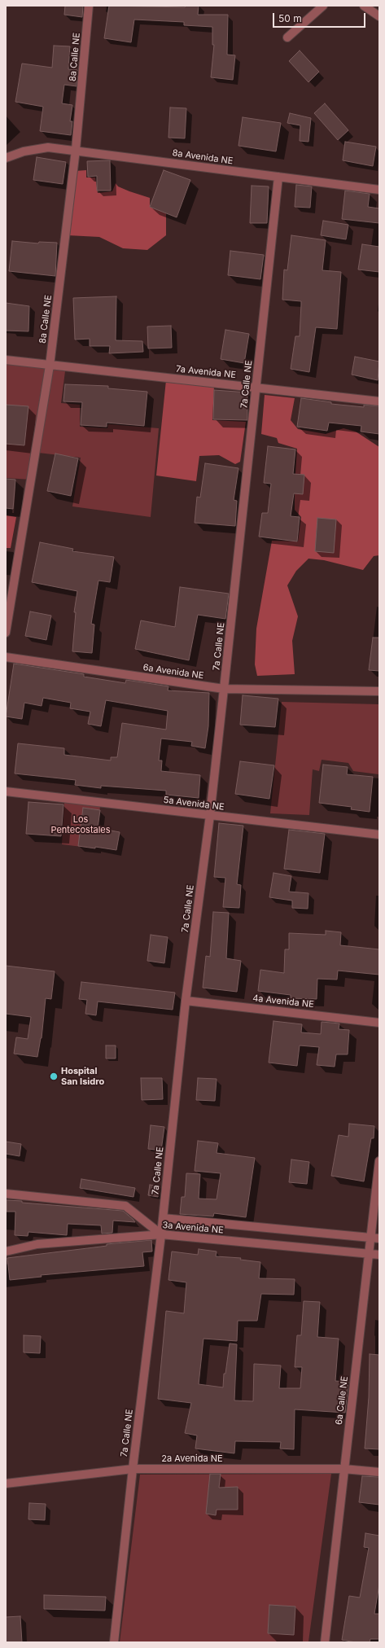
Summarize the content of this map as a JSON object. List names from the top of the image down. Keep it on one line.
{"streets":{"street":["8a Calle NE","8a Avenida NE","7a Avenida NE","7a Calle NE","6a Avenida NE","5a Avenida NE","4a Avenida NE","3a Avenida NE","6a Calle NE","2a Avenida NE"]},"crossings":[["8a Calle NE","8a Avenida NE"],["8a Calle NE","7a Avenida NE"],["8a Avenida NE","7a Calle NE"],["7a Avenida NE","7a Calle NE"],["7a Calle NE","6a Avenida NE"],["7a Calle NE","5a Avenida NE"],["7a Calle NE","4a Avenida NE"],["7a Calle NE","3a Avenida NE"],["7a Calle NE","2a Avenida NE"],["3a Avenida NE","6a Calle NE"],["6a Calle NE","2a Avenida NE"]],"parks":["Los Pentecostales"],"places":["Hospital San Isidro"],"scale_bar":"50 m"}
